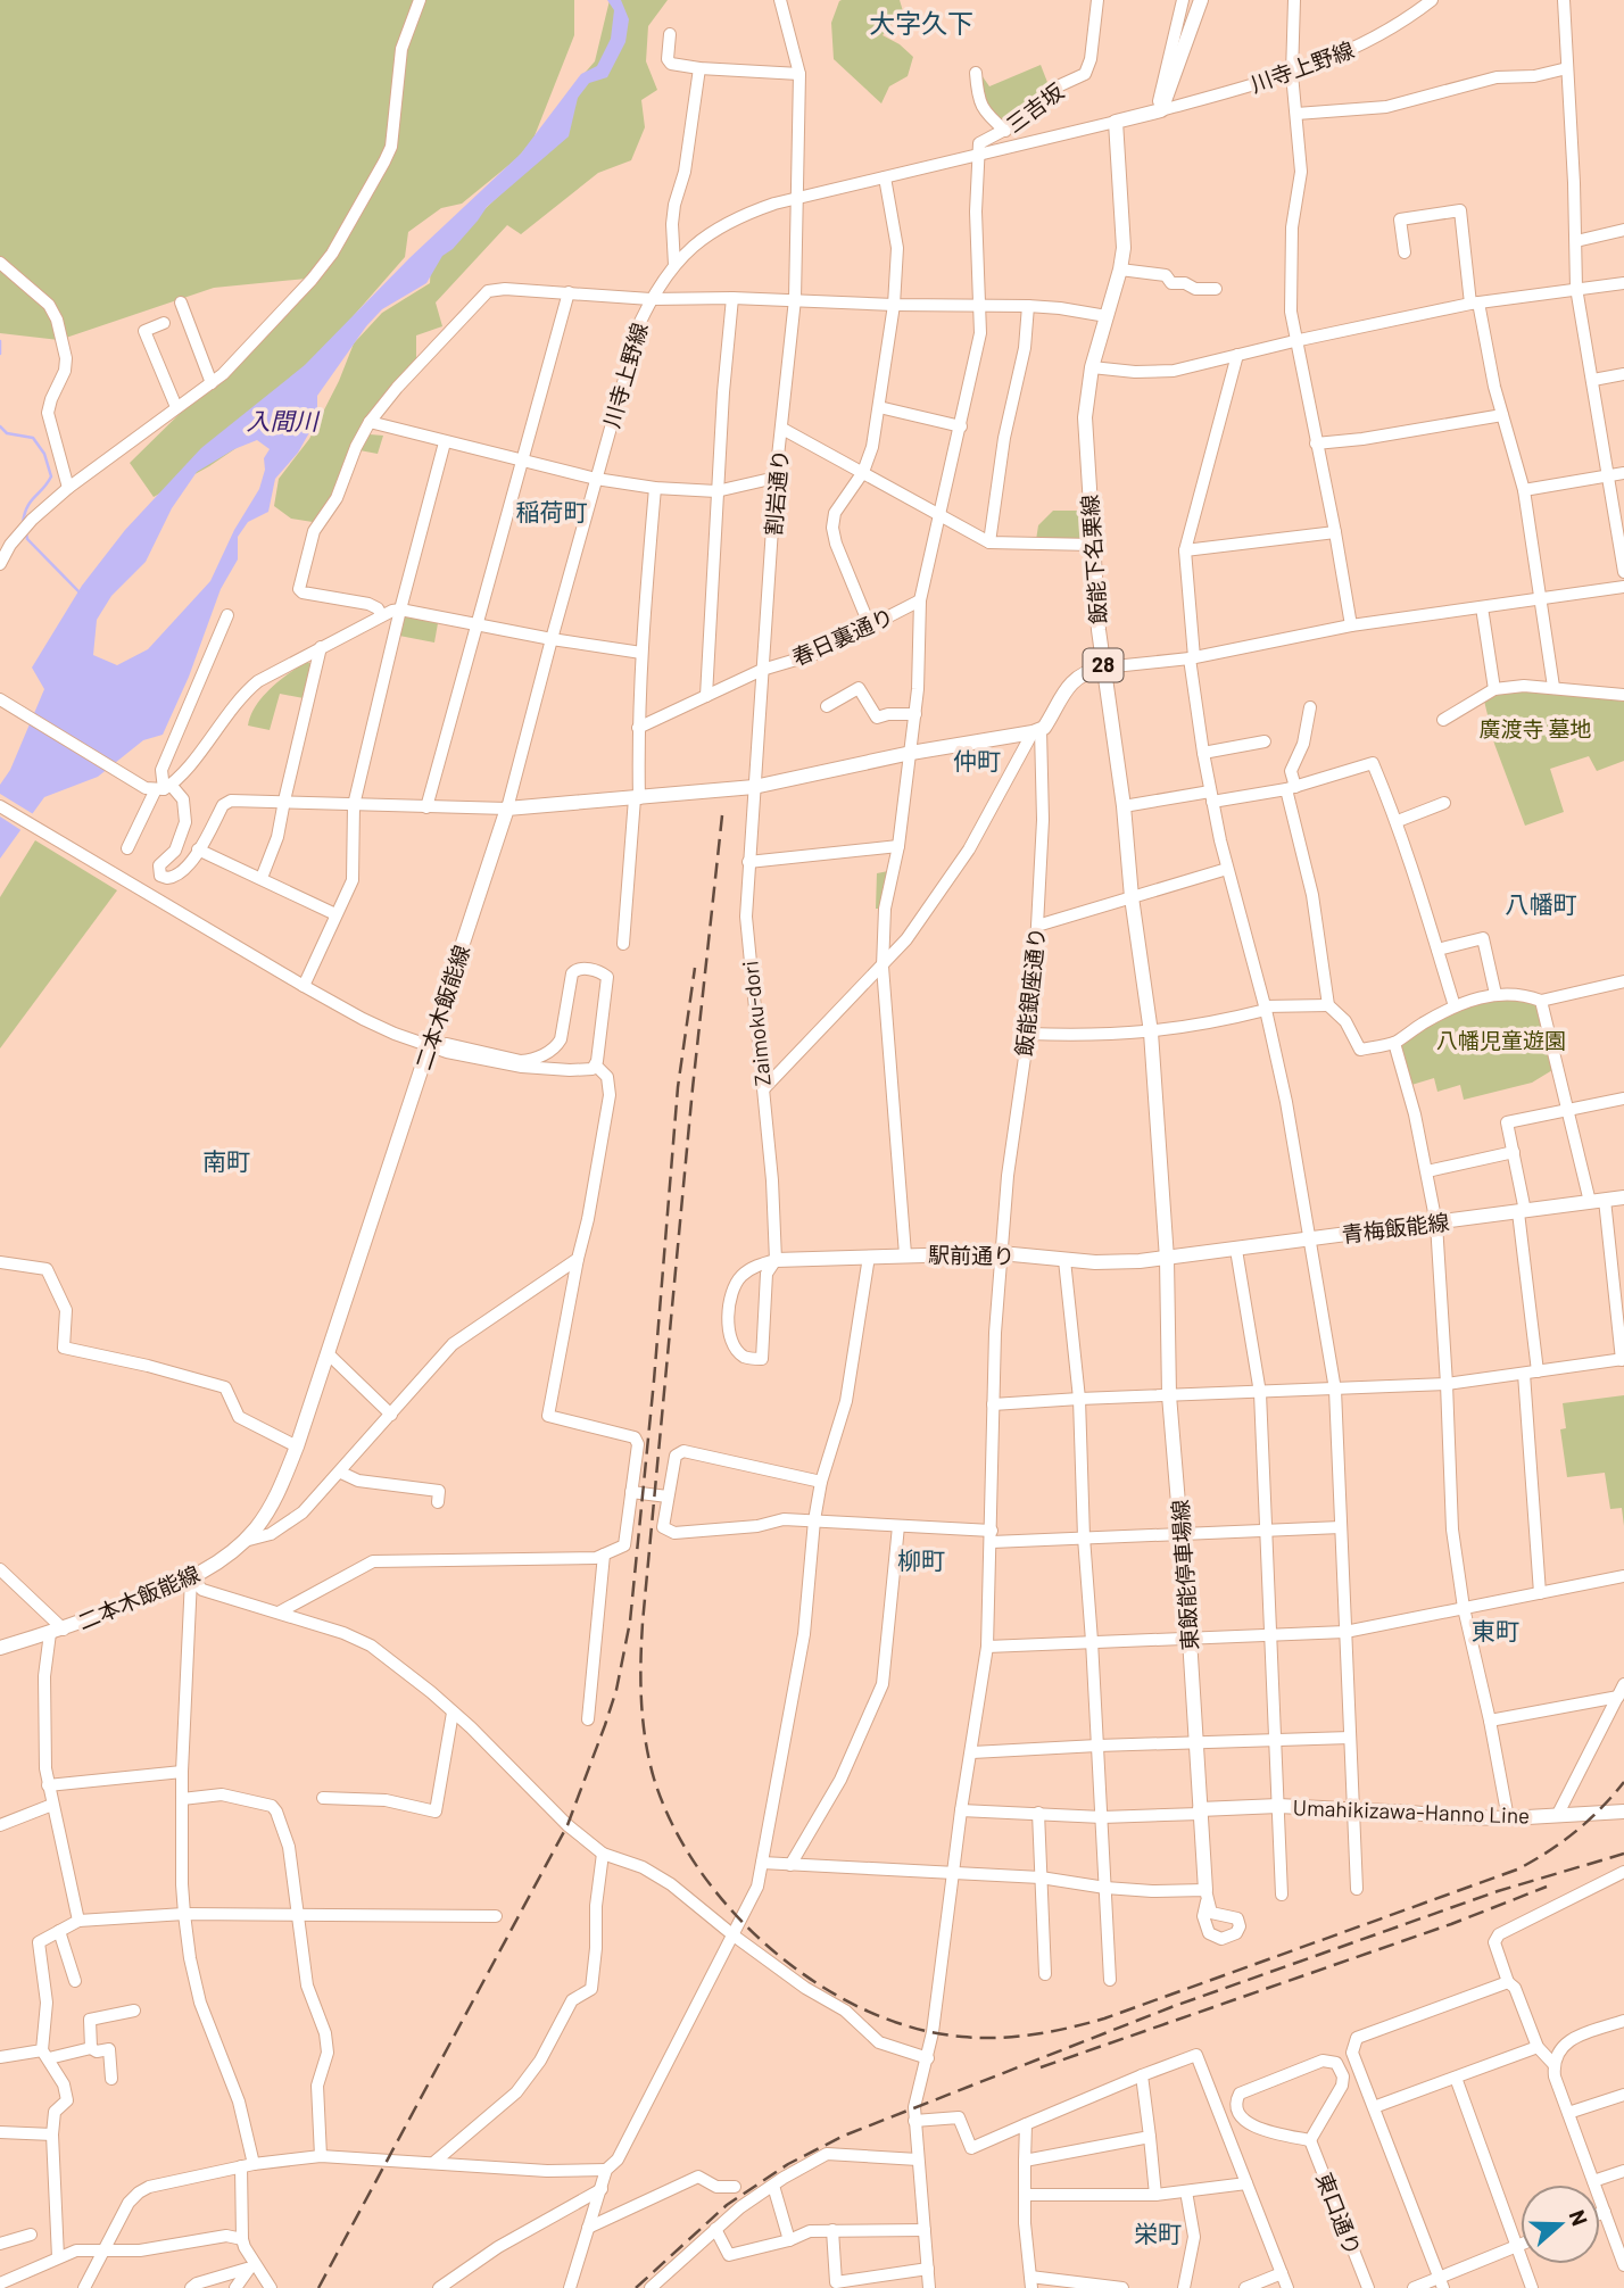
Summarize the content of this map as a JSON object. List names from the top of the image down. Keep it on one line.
{"streets":{"main road":["飯能下名栗線","28","二本木飯能線","青梅飯能線","駅前通り","東飯能停車場線","Umahikizawa-Hanno Line"],"street":["川寺上野線","三吉坂","割岩通り","春日裏通り","飯能銀座通り","Zaimoku-dori","東口通り"]},"crossings":[["川寺上野線","三吉坂"],["川寺上野線","割岩通り"],["川寺上野線","飯能下名栗線"],["川寺上野線","二本木飯能線"],["割岩通り","春日裏通り"],["割岩通り","Zaimoku-dori"],["飯能下名栗線","青梅飯能線"],["飯能下名栗線","駅前通り"],["飯能下名栗線","東飯能停車場線"],["飯能銀座通り","駅前通り"],["Zaimoku-dori","駅前通り"],["青梅飯能線","駅前通り"],["青梅飯能線","東飯能停車場線"],["駅前通り","東飯能停車場線"],["東飯能停車場線","Umahikizawa-Hanno Line"]],"districts":["大字久下","稲荷町","仲町","八幡町","南町","柳町","東町","栄町"],"water":["入間川"],"parks":["廣渡寺 墓地","八幡児童遊園"],"north":"right"}
